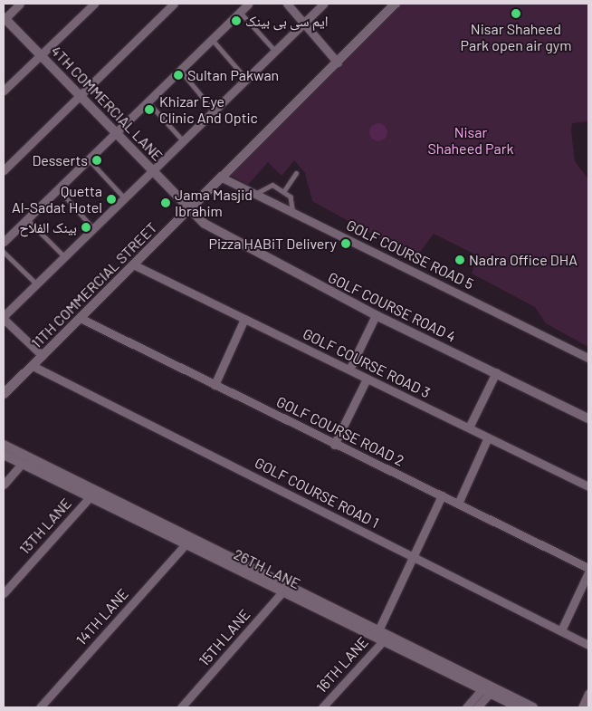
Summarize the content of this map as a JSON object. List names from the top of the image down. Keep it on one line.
{"streets":{"street":["4TH COMMERCIAL LANE","GOLF COURSE ROAD 5","11TH COMMERCIAL STREET","GOLF COURSE ROAD 4","GOLF COURSE ROAD 3","GOLF COURSE ROAD 2","GOLF COURSE ROAD 1","13TH LANE","26TH LANE","14TH LANE","15TH LANE","16TH LANE"]},"crossings":[["4TH COMMERCIAL LANE","11TH COMMERCIAL STREET"],["4TH COMMERCIAL LANE","GOLF COURSE ROAD 4"],["GOLF COURSE ROAD 5","11TH COMMERCIAL STREET"],["11TH COMMERCIAL STREET","GOLF COURSE ROAD 4"],["11TH COMMERCIAL STREET","GOLF COURSE ROAD 3"],["11TH COMMERCIAL STREET","GOLF COURSE ROAD 2"],["11TH COMMERCIAL STREET","GOLF COURSE ROAD 1"],["13TH LANE","26TH LANE"],["26TH LANE","14TH LANE"],["26TH LANE","15TH LANE"],["26TH LANE","16TH LANE"]],"parks":["Nisar Shaheed Park"],"places":["Nisar Shaheed Park open air gym","ایم سی بی بینک","Sultan Pakwan","Khizar Eye Clinic And Optic","Desserts","Quetta Al-Sadat Hotel","Jama Masjid Ibrahim","بینک الفلاح","Pizza HABiT Delivery","Nadra Office DHA"]}
